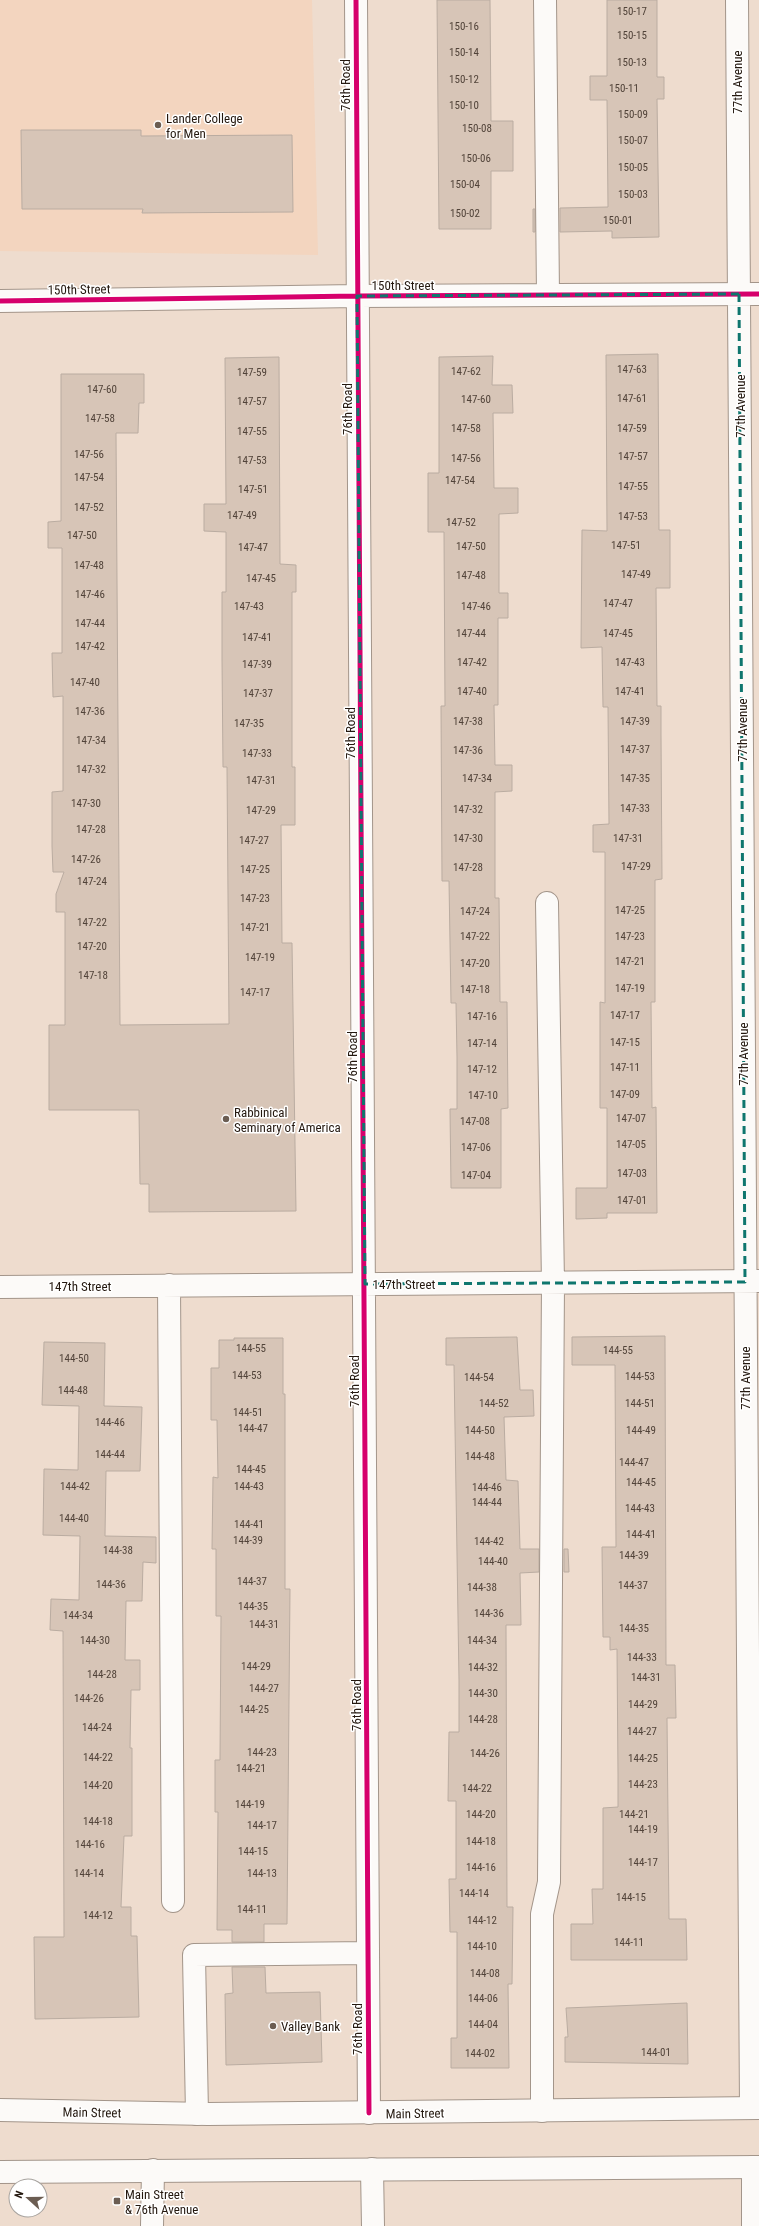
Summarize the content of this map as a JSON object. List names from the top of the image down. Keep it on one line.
{"streets":{"street":["77th Avenue","76th Road","150th Street","147th Street","Main Street"]},"crossings":[["77th Avenue","150th Street"],["77th Avenue","147th Street"],["77th Avenue","Main Street"],["76th Road","150th Street"],["76th Road","147th Street"],["76th Road","Main Street"]],"places":{"other":["Lander College for Men","Rabbinical Seminary of America","Valley Bank"],"transit":["Main Street & 76th Avenue"]},"house_numbers":["150-17","150-16","150-15","150-14","150-13","150-12","150-11","150-10","150-09","150-08","150-07","150-06","150-05","150-04","150-03","150-02","150-01","147-63","147-62","147-59","147-60","147-61","147-60","147-57","147-58","147-58","147-59","147-55","147-56","147-57","147-56","147-53","147-54","147-54","147-55","147-51","147-52","147-49","147-53","147-52","147-50","147-51","147-50","147-47","147-48","147-49","147-48","147-45","147-46","147-47","147-43","147-46","147-44","147-44","147-45","147-41","147-42","147-42","147-43","147-39","147-40","147-40","147-41","147-37","147-36","147-38","147-39","147-35","147-34","147-37","147-36","147-33","147-32","147-34","147-35","147-31","147-30","147-33","147-32","147-29","147-28","147-30","147-31","147-27","147-26","147-29","147-28","147-25","147-24","147-23","147-25","147-24","147-22","147-21","147-22","147-23","147-20","147-19","147-21","147-20","147-18","147-19","147-18","147-17","147-17","147-16","147-15","147-14","147-11","147-12","147-09","147-10","147-07","147-08","147-05","147-06","147-03","147-04","147-01","144-55","144-55","144-50","144-53","144-53","144-54","144-48","144-52","144-51","144-51","144-46","144-47","144-50","144-49","144-44","144-48","144-47","144-45","144-45","144-42","144-43","144-46","144-44","144-43","144-40","144-41","144-41","144-39","144-42","144-38","144-39","144-40","144-37","144-36","144-37","144-38","144-35","144-36","144-34","144-31","144-35","144-30","144-34","144-33","144-29","144-32","144-28","144-31","144-27","144-30","144-26","144-29","144-25","144-28","144-24","144-27","144-23","144-26","144-22","144-25","144-21","144-23","144-20","144-22","144-19","144-20","144-21","144-18","144-17","144-19","144-18","144-16","144-15","144-17","144-16","144-14","144-13","144-14","144-15","144-11","144-12","144-12","144-11","144-10","144-08","144-06","144-04","144-01","144-02"],"north":"left"}
